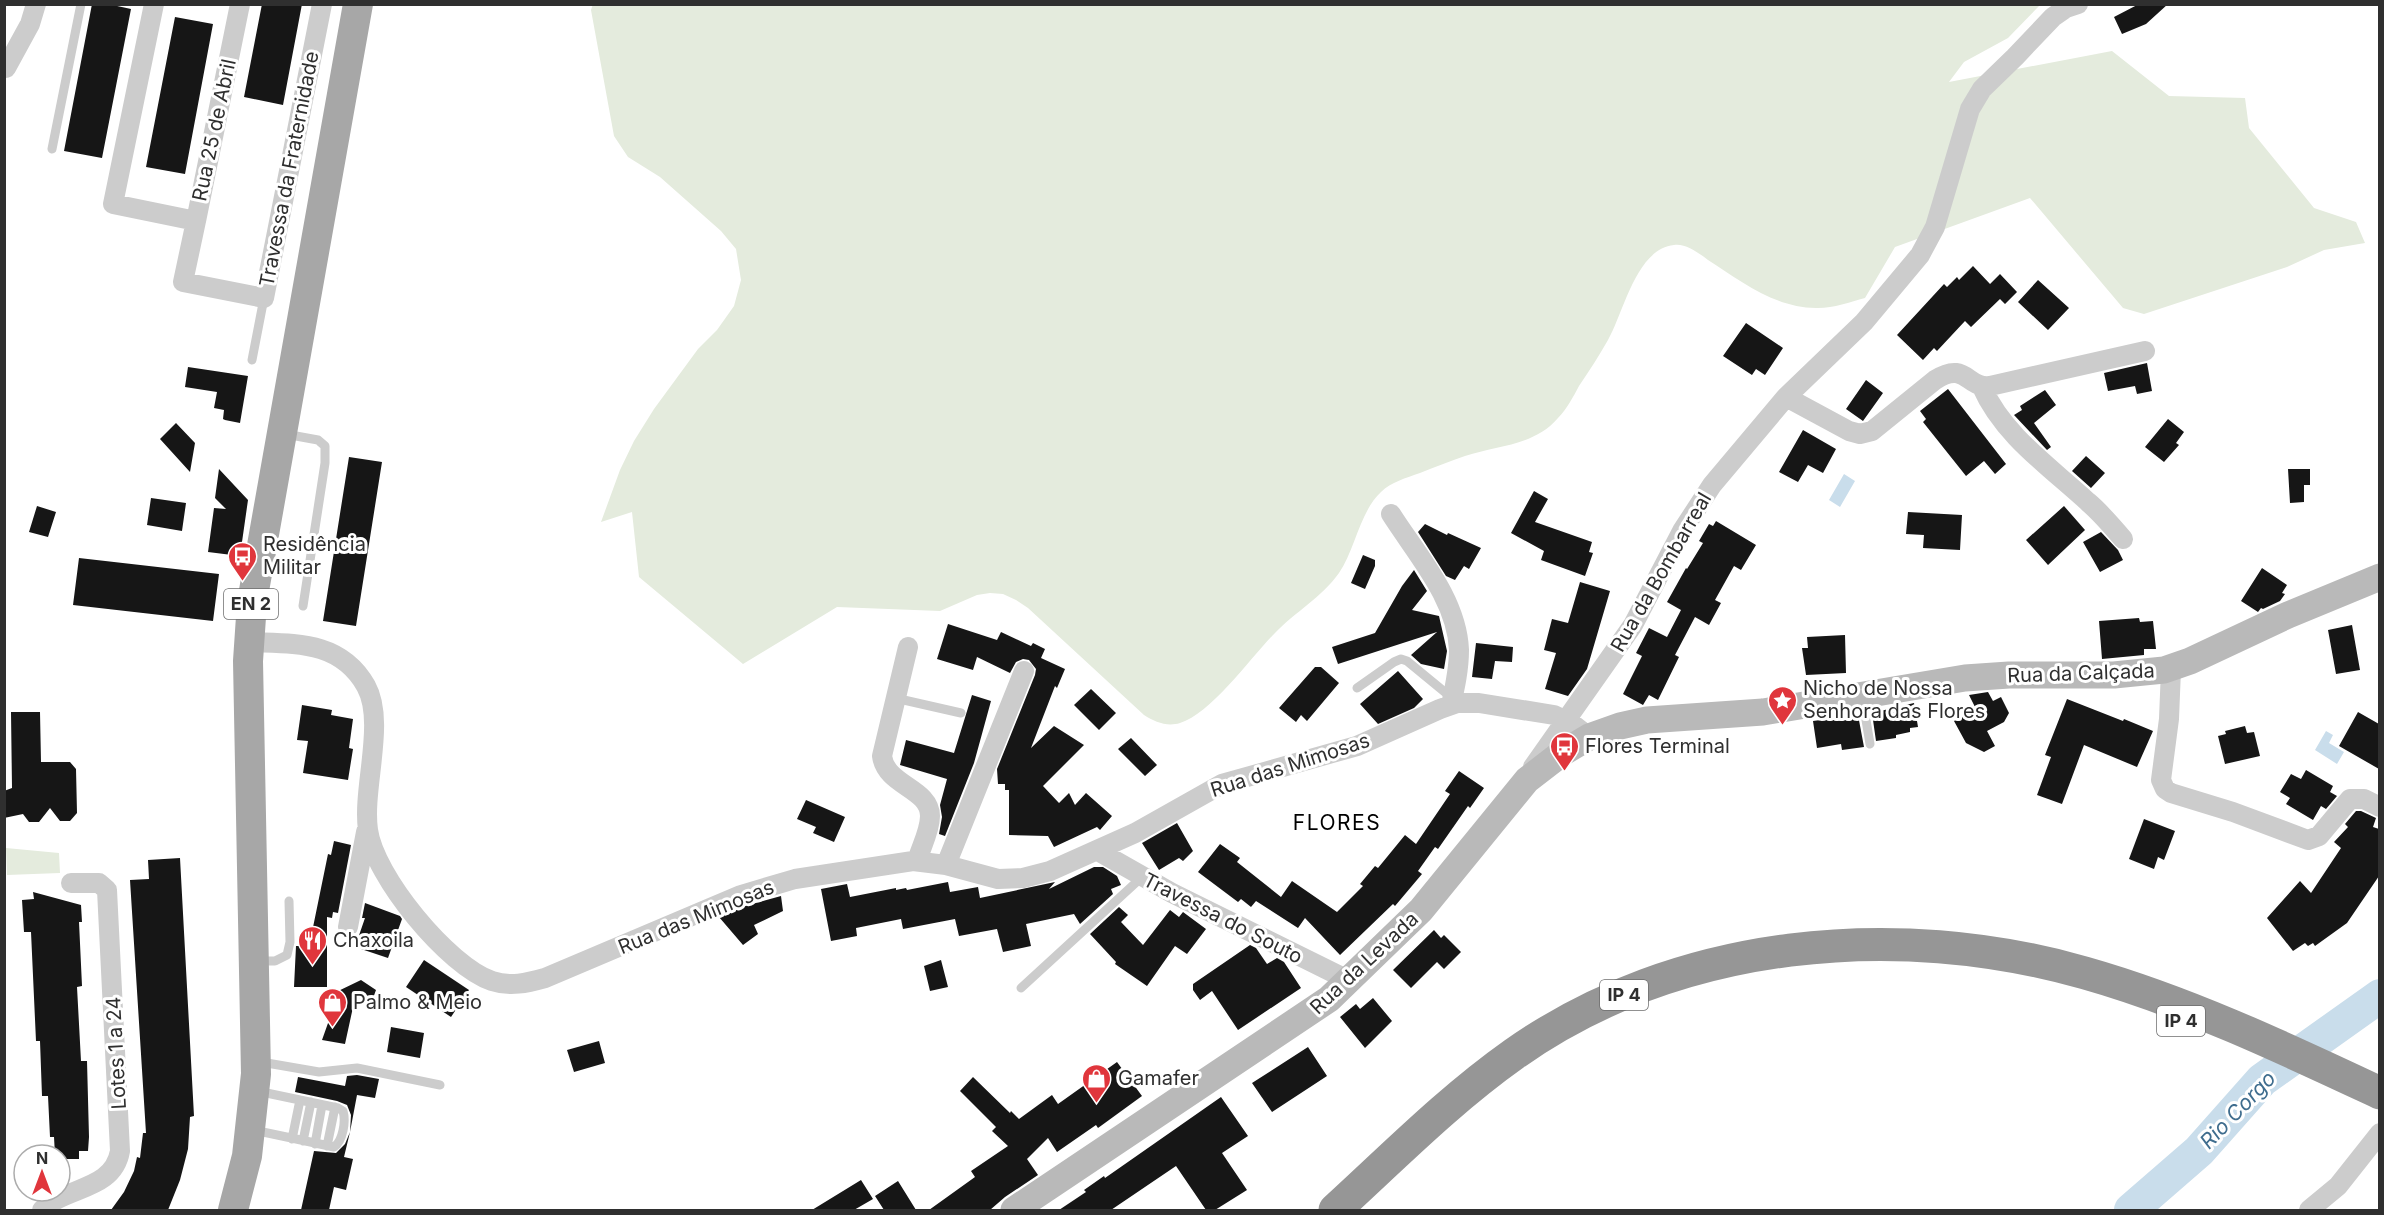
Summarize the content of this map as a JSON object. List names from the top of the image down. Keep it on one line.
{"streets":{"highway":["IP 4"],"main road":["EN 2"],"street":["Rua 25 de Abril","Travessa da Fraternidade","Rua da Bombarreal","Rua da Calçada","Rua das Mimosas","Travessa do Souto","Rua da Levada","Lotes 1 a 24"]},"crossings":[["Rua 25 de Abril","Travessa da Fraternidade"],["Rua da Bombarreal","Rua das Mimosas"],["Rua da Bombarreal","Rua da Levada"],["EN 2","Rua das Mimosas"],["Rua da Calçada","Rua das Mimosas"],["Rua da Calçada","Rua da Levada"],["Rua das Mimosas","Travessa do Souto"],["Rua das Mimosas","Rua da Levada"],["Travessa do Souto","Rua da Levada"]],"districts":["FLORES"],"water":["Rio Corgo"],"places":{"bus stop":["Residência Militar","Flores Terminal"],"place":["Nicho de Nossa Senhora das Flores"],"restaurant":["Chaxoila"],"shop":["Palmo & Meio","Gamafer"]},"north":"top"}
